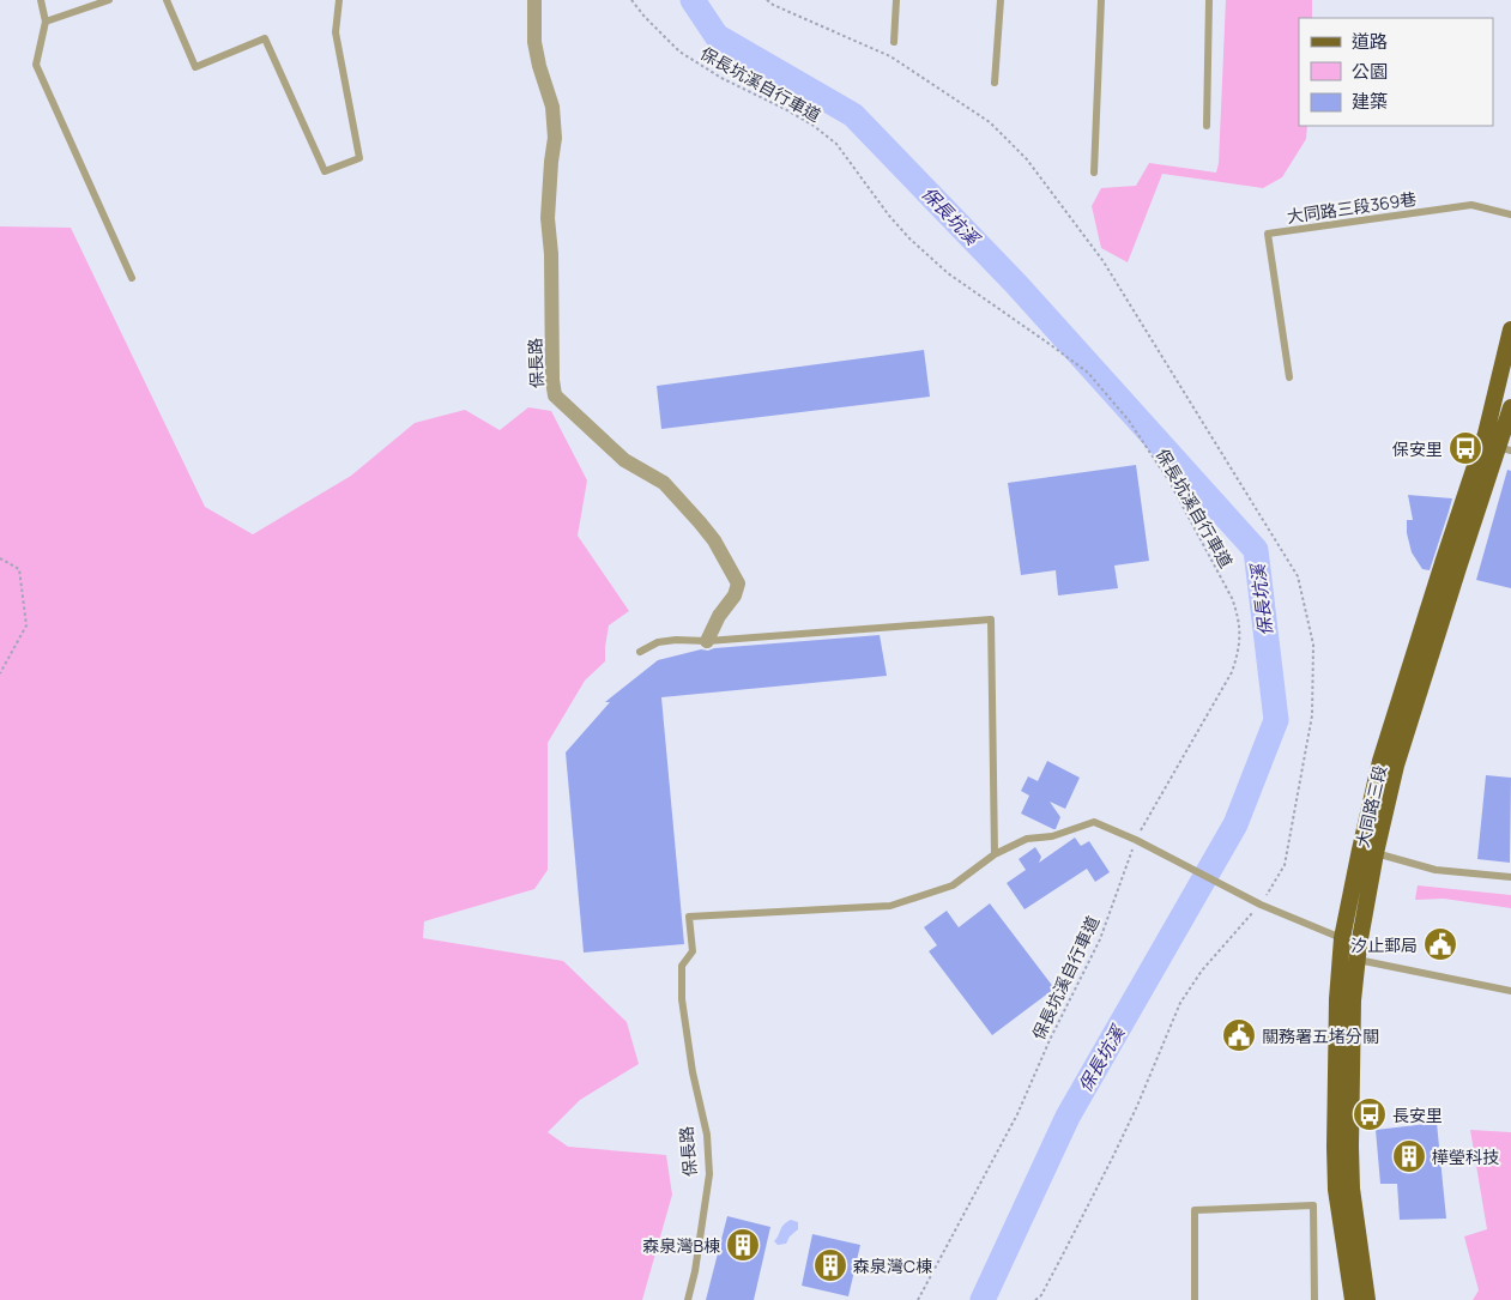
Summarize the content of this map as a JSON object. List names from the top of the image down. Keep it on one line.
{"streets":{"main road":["大同路三段"],"street":["保長路"],"lane":["大同路三段369巷"],"path":["保長坑溪自行車道"]},"water":["保長坑溪"],"places":{"bus stop":["保安里","長安里"],"public building":["汐止郵局","關務署五堵分關"],"building":["樺瑩科技","森泉灣B棟","森泉灣C棟"]},"legend":["道路","公園","建築"]}
